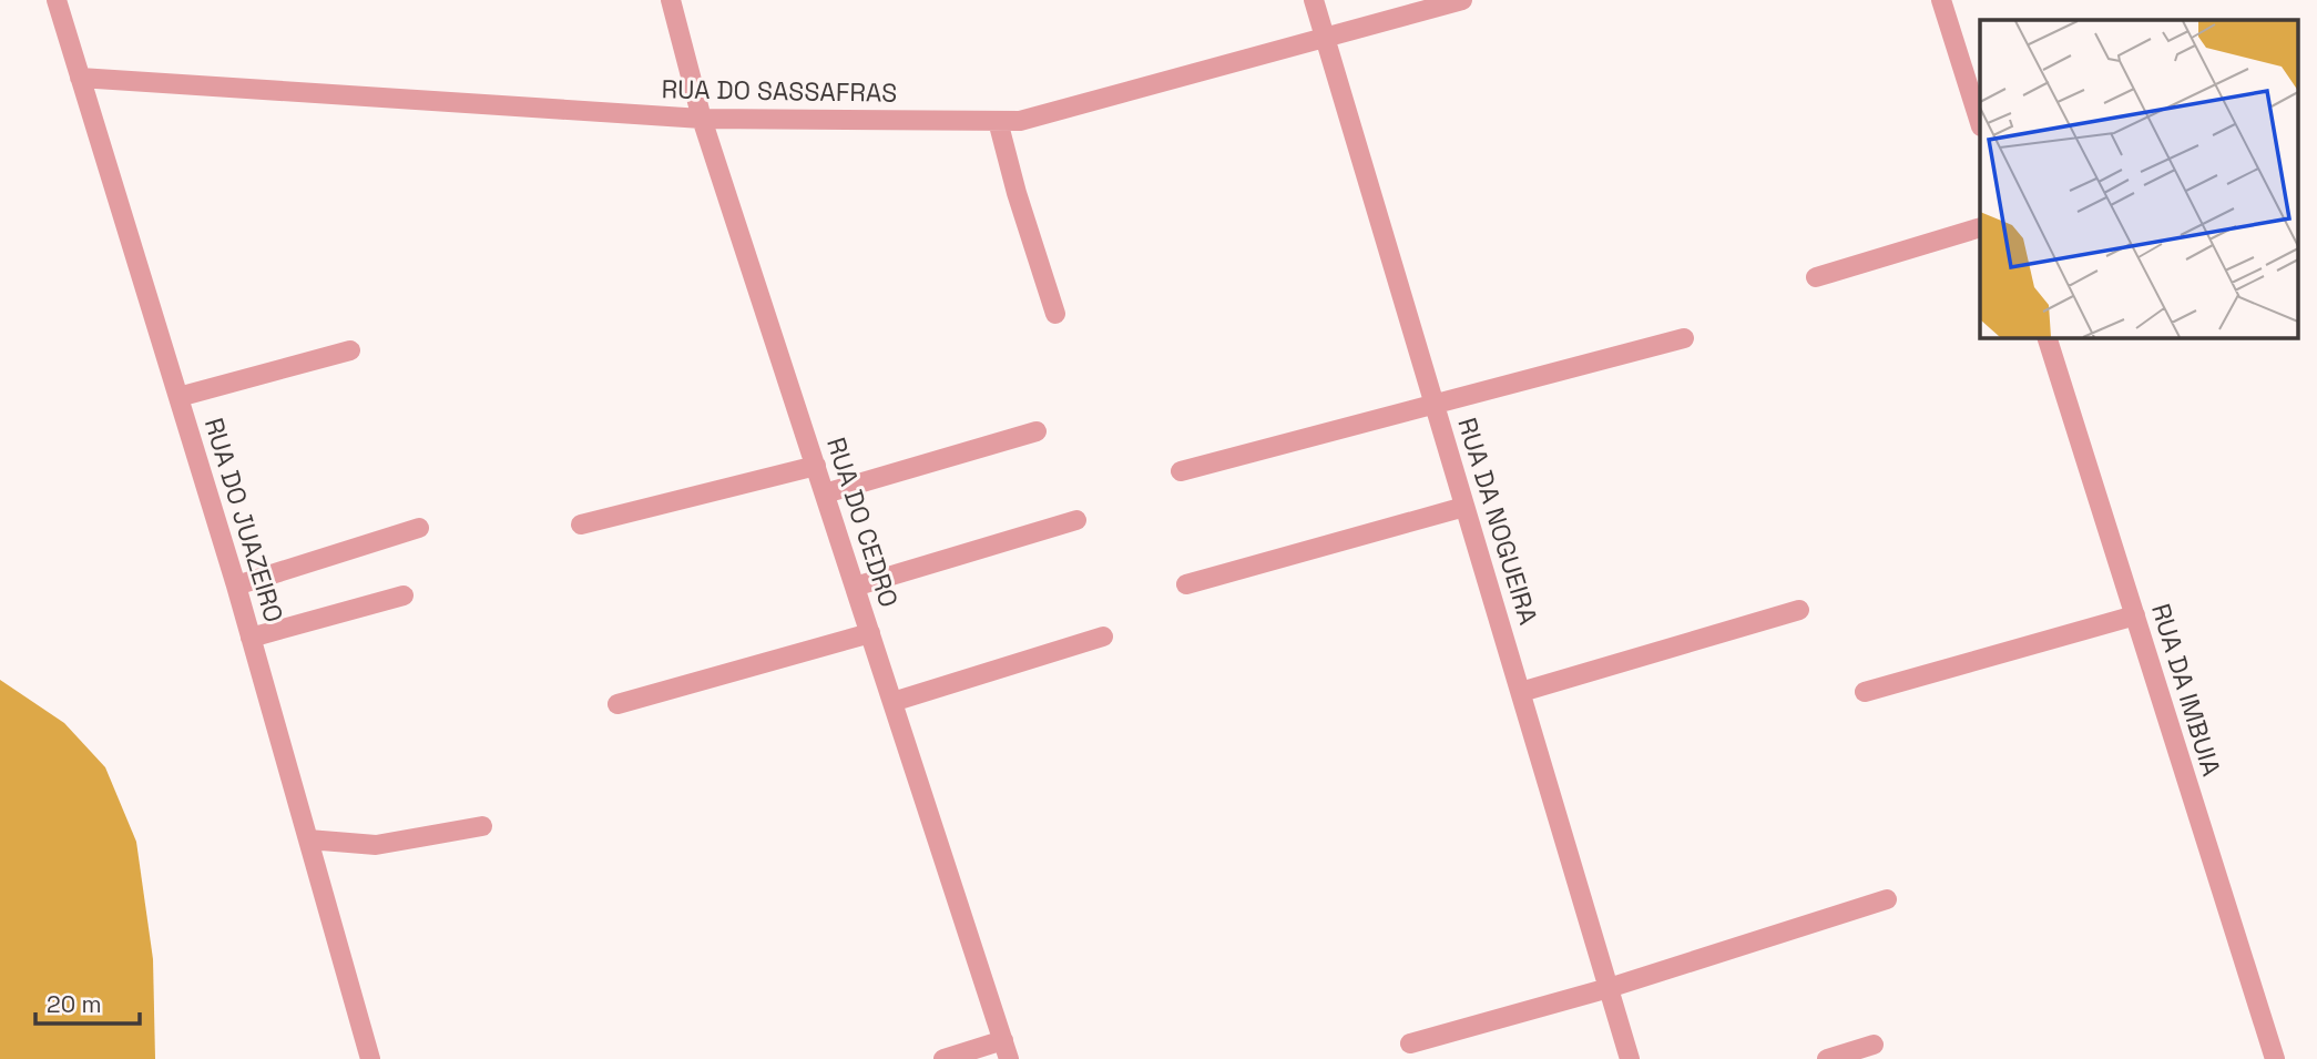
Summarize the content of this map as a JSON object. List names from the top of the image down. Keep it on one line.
{"streets":{"street":["RUA DO SASSAFRAS","RUA DO JUAZEIRO","RUA DA NOGUEIRA","RUA DO CEDRO","RUA DA IMBUIA"]},"crossings":[["RUA DO SASSAFRAS","RUA DO JUAZEIRO"],["RUA DO SASSAFRAS","RUA DA NOGUEIRA"],["RUA DO SASSAFRAS","RUA DO CEDRO"]],"scale_bar":"20 m"}
